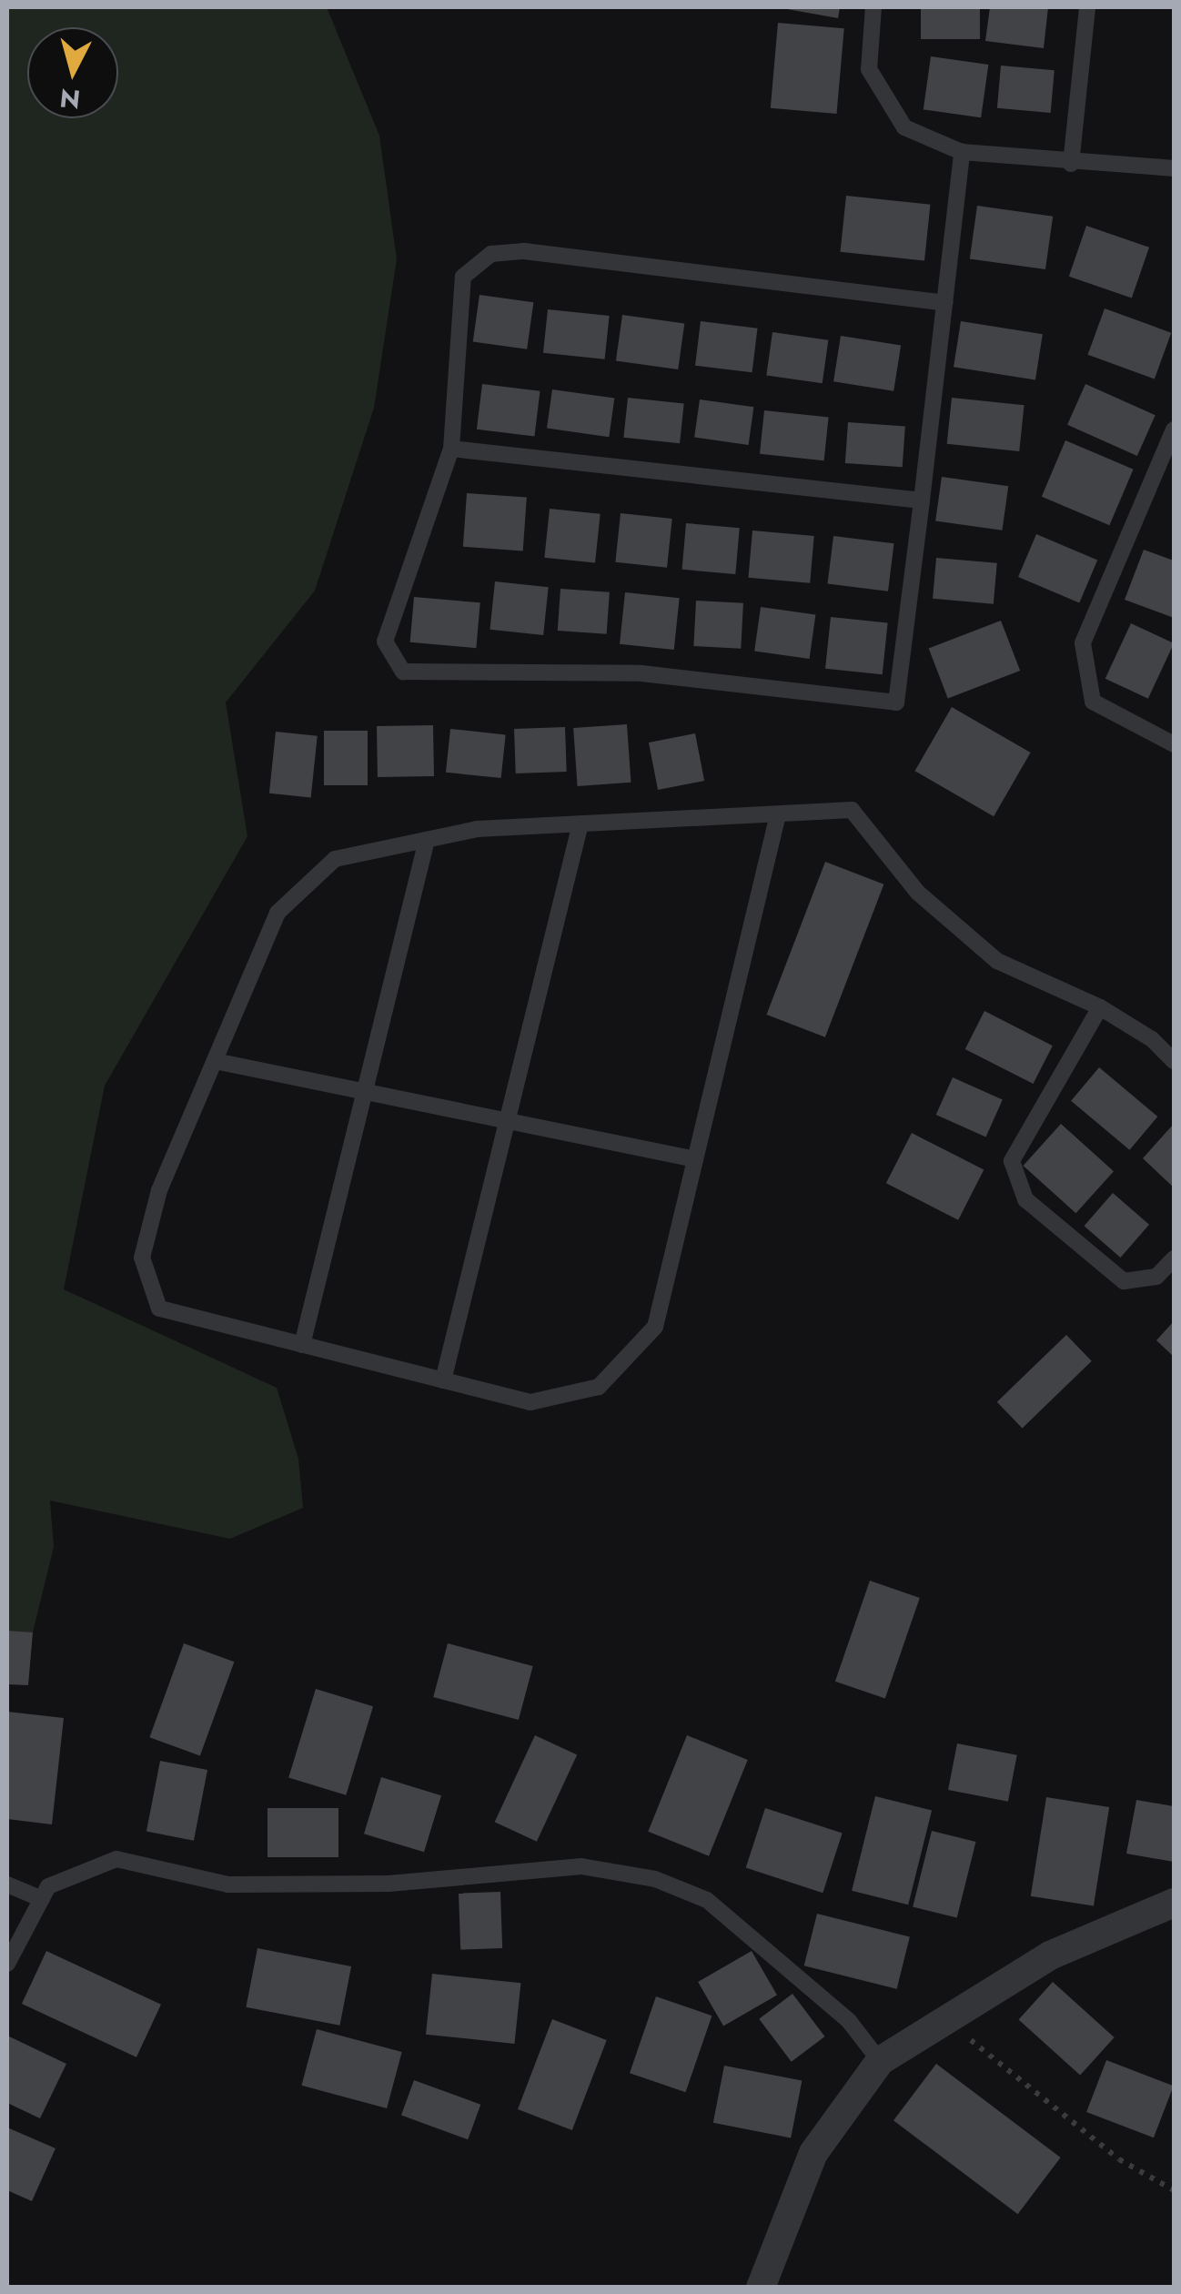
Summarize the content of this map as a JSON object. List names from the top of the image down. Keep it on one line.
{"north":"bottom"}
